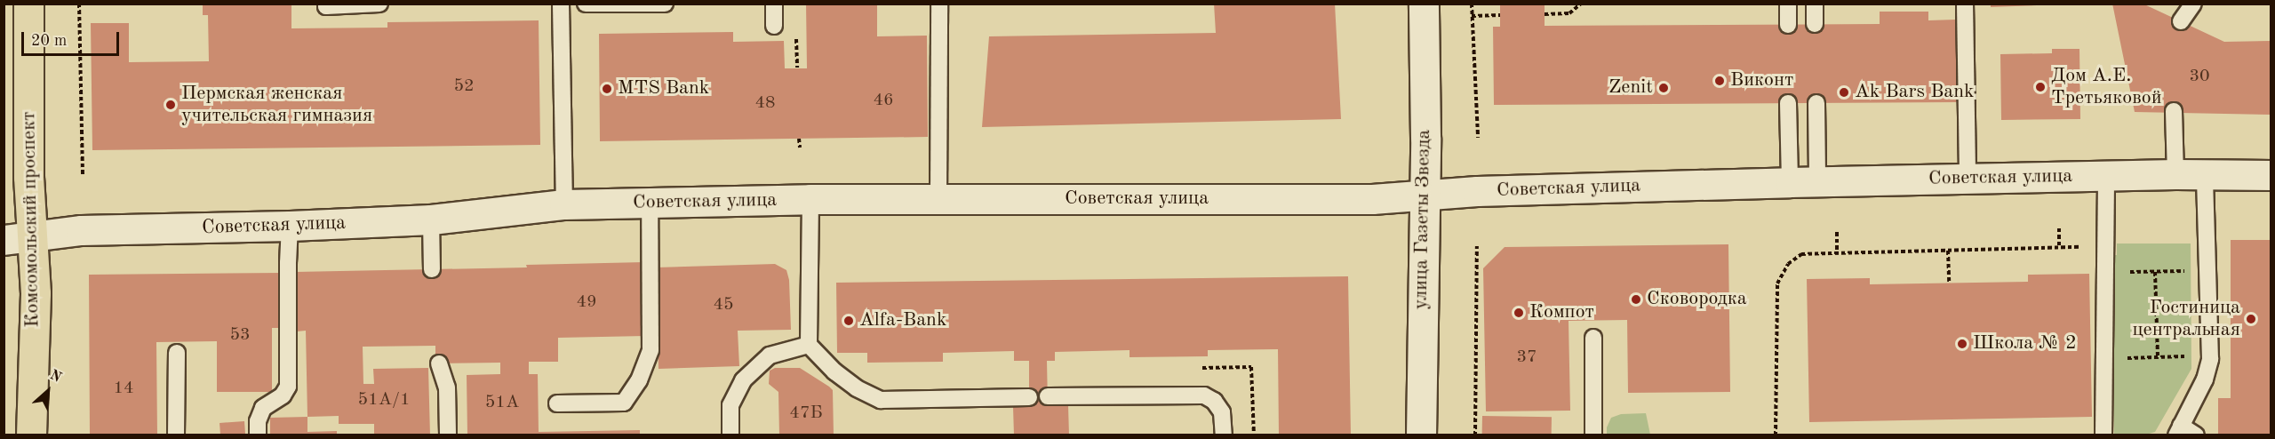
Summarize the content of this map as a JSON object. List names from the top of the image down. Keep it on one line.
{"streets":{"main road":["Комсомольский проспект"],"street":["Советская улица","улица Газеты Звезда"]},"crossings":[["Советская улица","Комсомольский проспект"],["Советская улица","улица Газеты Звезда"]],"places":["Виконт","Дом А.Е. Третьяковой","Zenit","MTS Bank","Ak Bars Bank","Пермская женская учительская гимназия","Сковородка","Компот","Гостиница центральная","Alfa-Bank","Школа № 2"],"house_numbers":["30","52","46","48","49","45","53","37","14","51А/1","51А","47Б"],"scale_bar":"20 m","north":"top right"}
